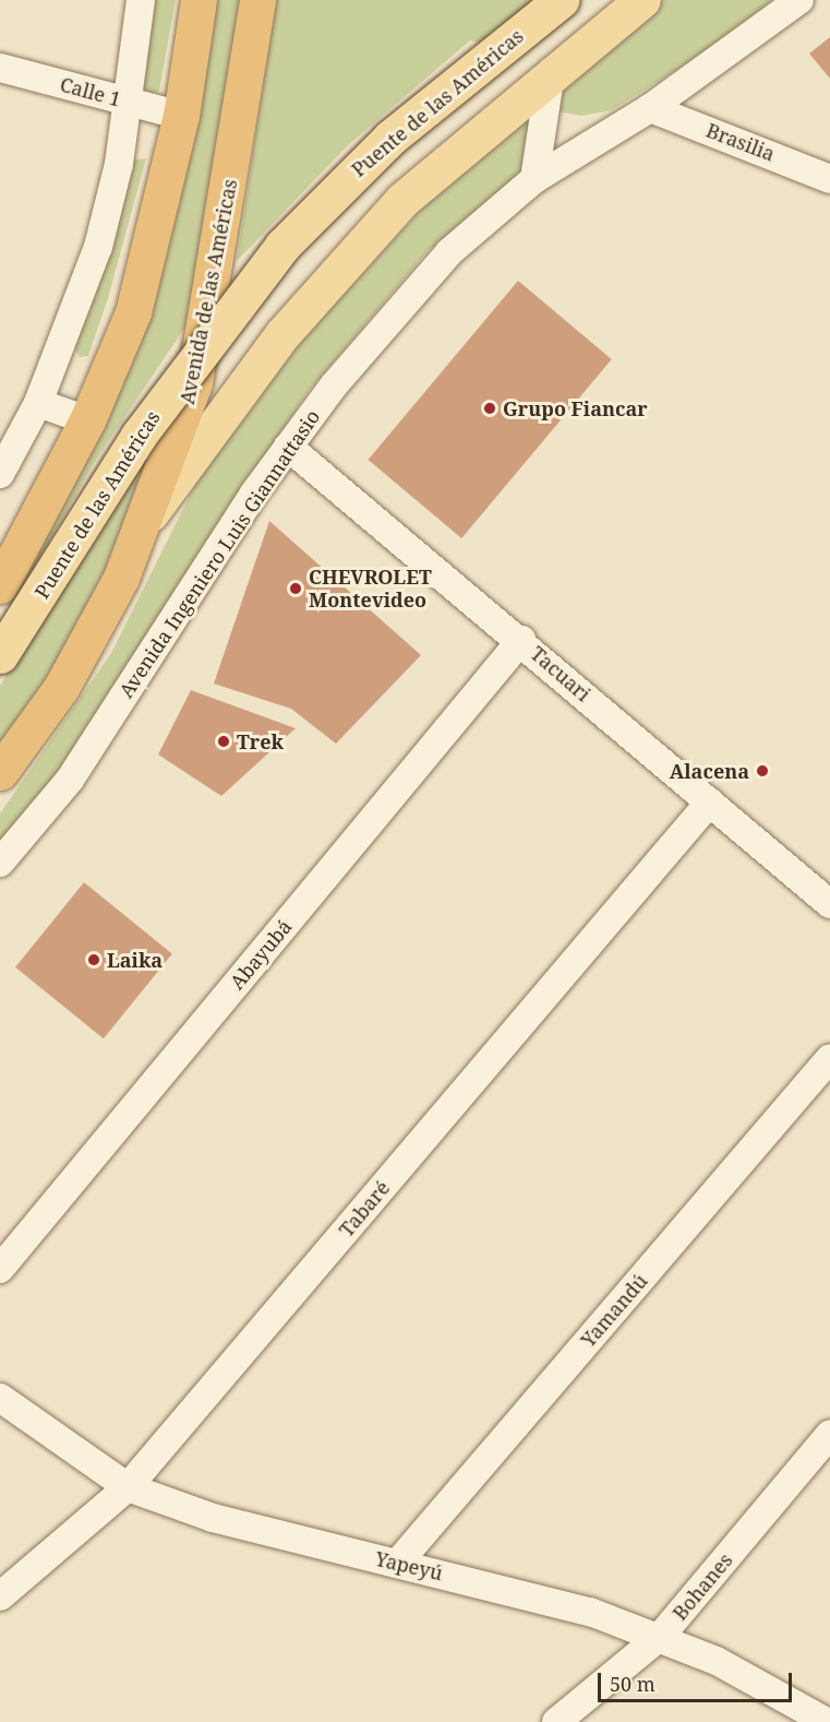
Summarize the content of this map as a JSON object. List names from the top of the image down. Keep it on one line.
{"streets":{"highway":["Avenida de las Américas"],"main road":["Puente de las Américas"],"street":["Calle 1","Brasilia","Avenida Ingeniero Luis Giannattasio","Tacuari","Abayubá","Tabaré","Yamandú","Yapeyú","Bohanes"]},"crossings":[["Brasilia","Avenida Ingeniero Luis Giannattasio"],["Avenida Ingeniero Luis Giannattasio","Tacuari"],["Tacuari","Abayubá"],["Tacuari","Tabaré"],["Tabaré","Yapeyú"],["Yamandú","Yapeyú"],["Yapeyú","Bohanes"]],"places":["Grupo Fiancar","CHEVROLET Montevideo","Trek","Alacena","Laika"],"scale_bar":"50 m"}
